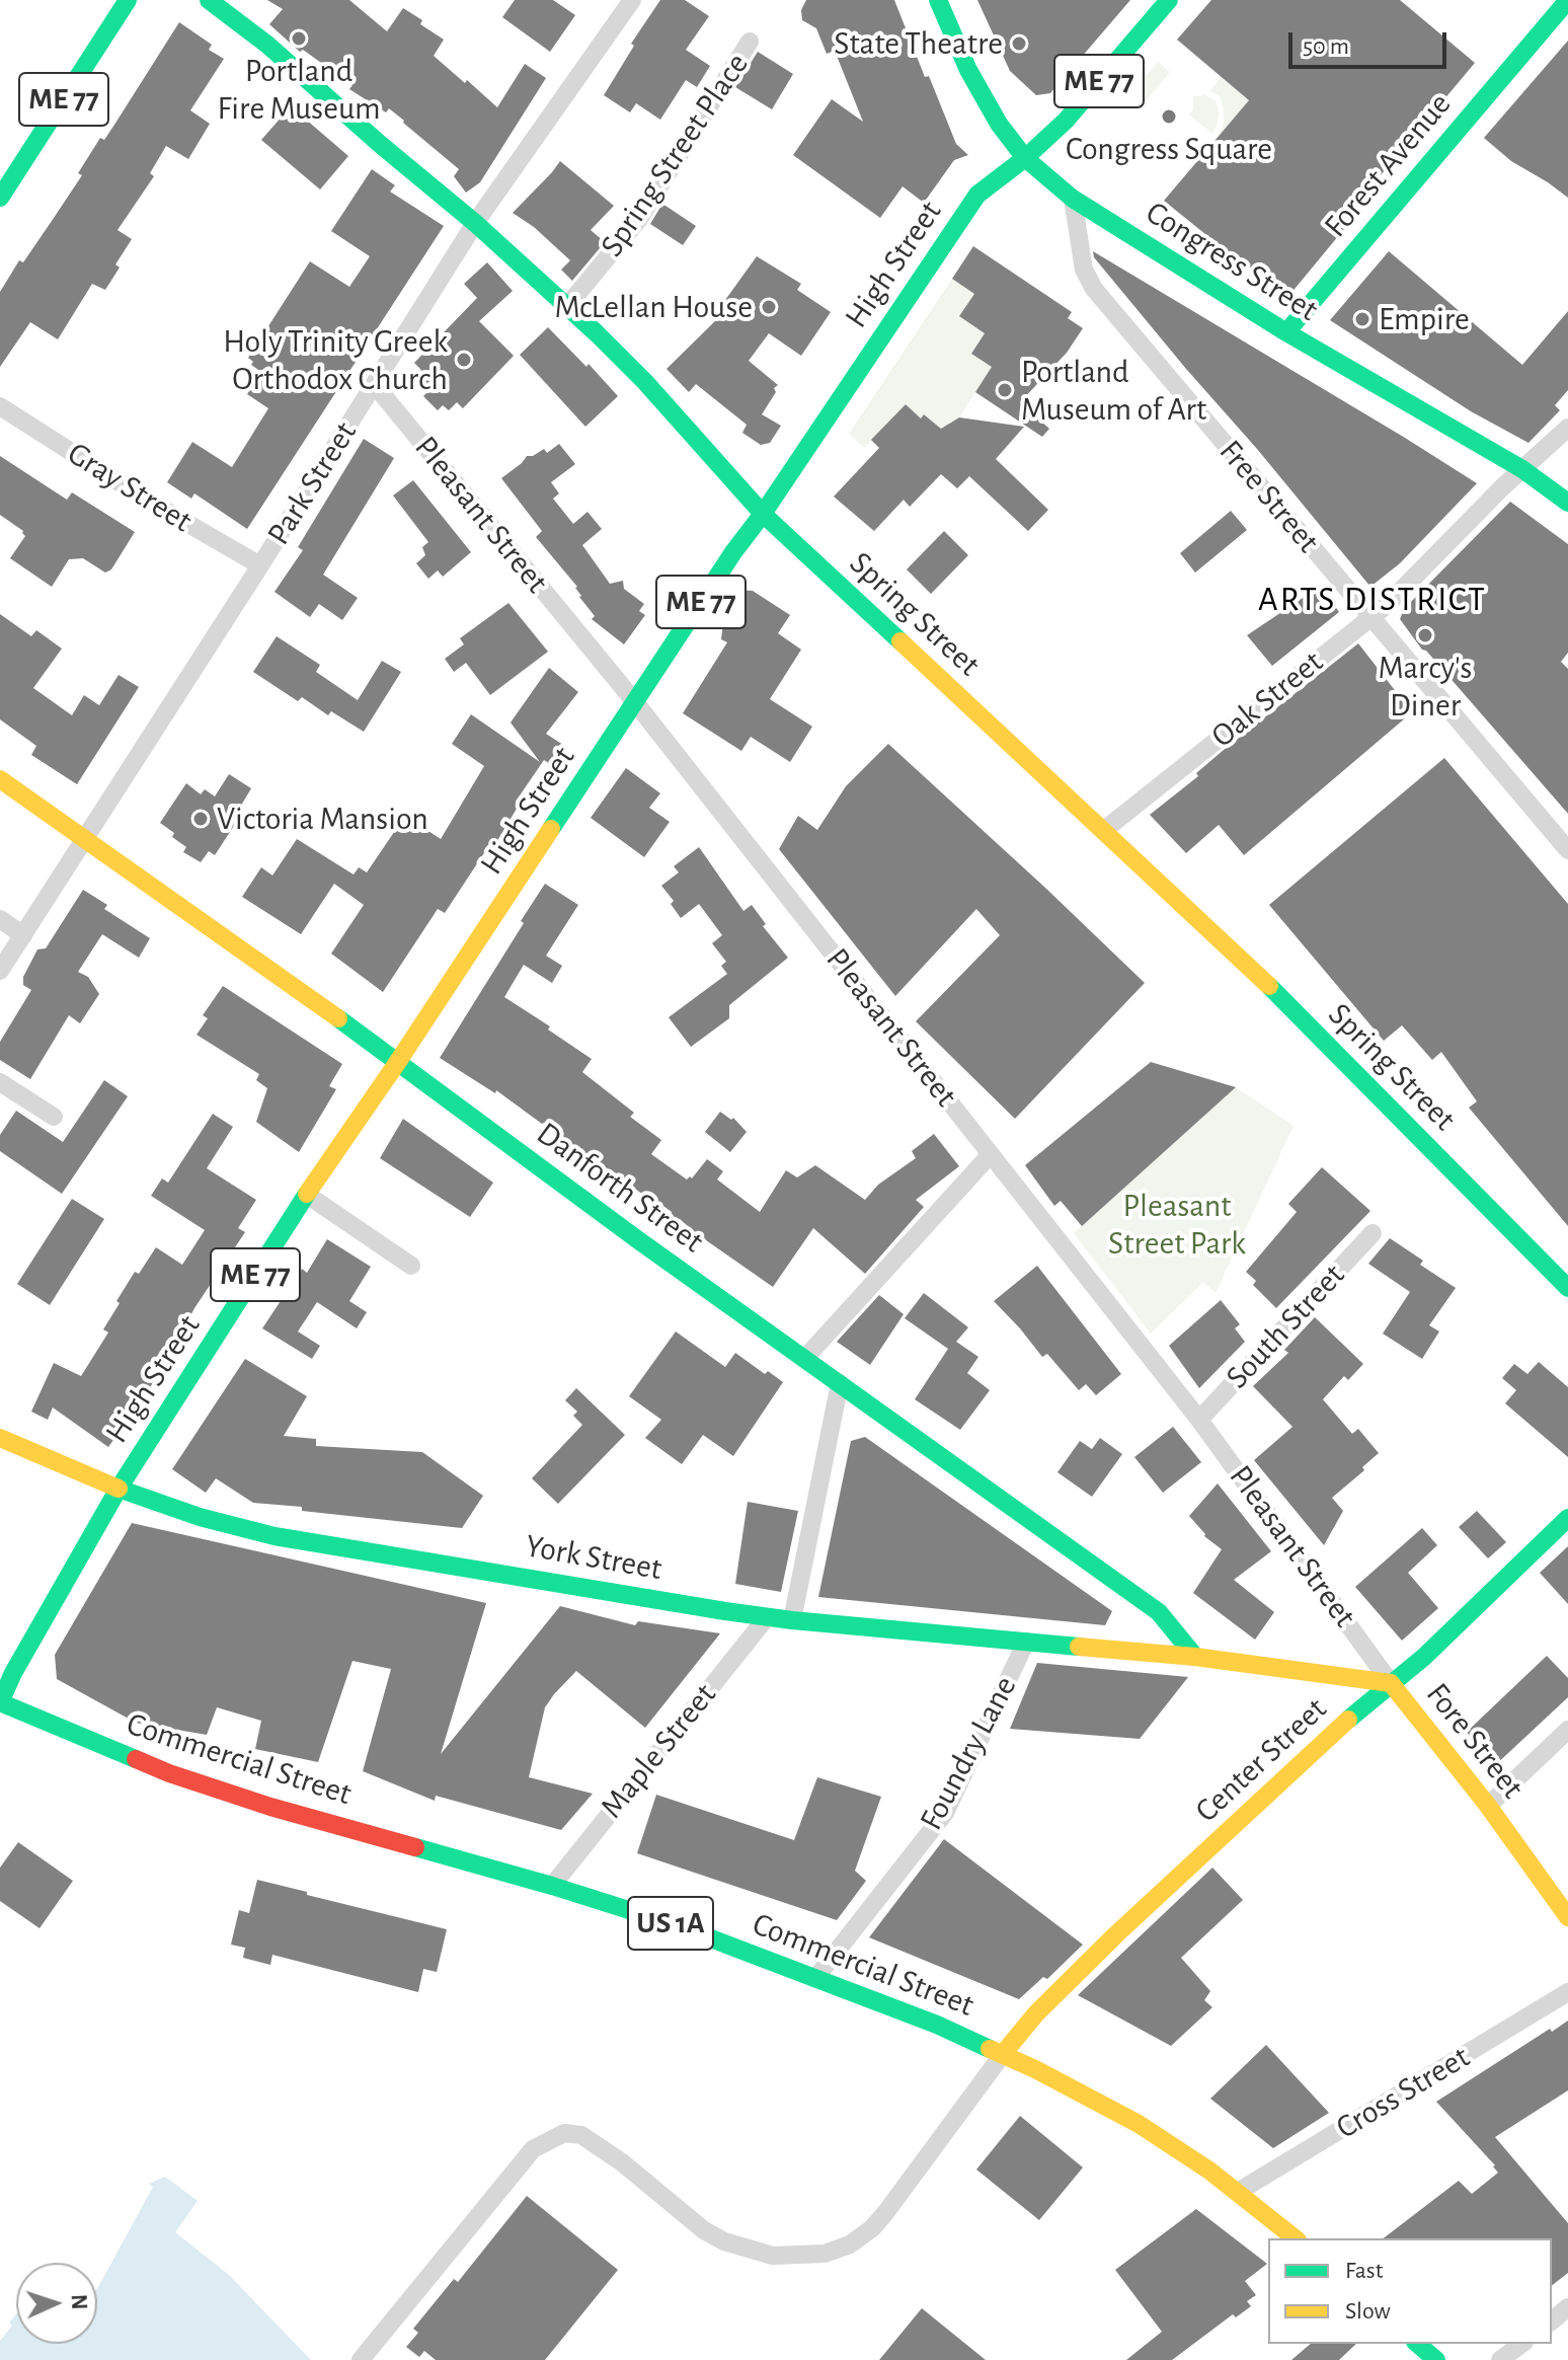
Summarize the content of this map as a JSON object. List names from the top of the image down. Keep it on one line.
{"streets":{"street":["ME 77","Spring Street Place","Forest Avenue","Congress Street","High Street","Park Street","Gray Street","Free Street","Pleasant Street","Spring Street","Oak Street","Danforth Street","South Street","York Street","Fore Street","Maple Street","Foundry Lane","Commercial Street","Center Street","US 1A","Cross Street"]},"crossings":[["Spring Street Place","Spring Street"],["Forest Avenue","Congress Street"],["Congress Street","High Street"],["Congress Street","Free Street"],["Congress Street","Oak Street"],["High Street","Pleasant Street"],["High Street","Spring Street"],["High Street","Danforth Street"],["High Street","York Street"],["High Street","Commercial Street"],["Park Street","Gray Street"],["Park Street","Pleasant Street"],["Park Street","Spring Street"],["Park Street","Danforth Street"],["Free Street","Oak Street"],["Pleasant Street","South Street"],["Pleasant Street","Fore Street"],["Pleasant Street","Center Street"],["Spring Street","Oak Street"],["Danforth Street","York Street"],["Danforth Street","Fore Street"],["York Street","Fore Street"],["York Street","Maple Street"],["York Street","Foundry Lane"],["Fore Street","Center Street"],["Maple Street","Commercial Street"],["Foundry Lane","Commercial Street"],["Commercial Street","Center Street"],["Commercial Street","Cross Street"]],"districts":["ARTS DISTRICT"],"parks":["Pleasant Street Park"],"places":["Portland Fire Museum","State Theatre","Congress Square","McLellan House","Empire","Holy Trinity Greek Orthodox Church","Portland Museum of Art","Marcy's Diner","Victoria Mansion"],"legend":["Fast","Slow"],"scale_bar":"50 m","north":"right"}
